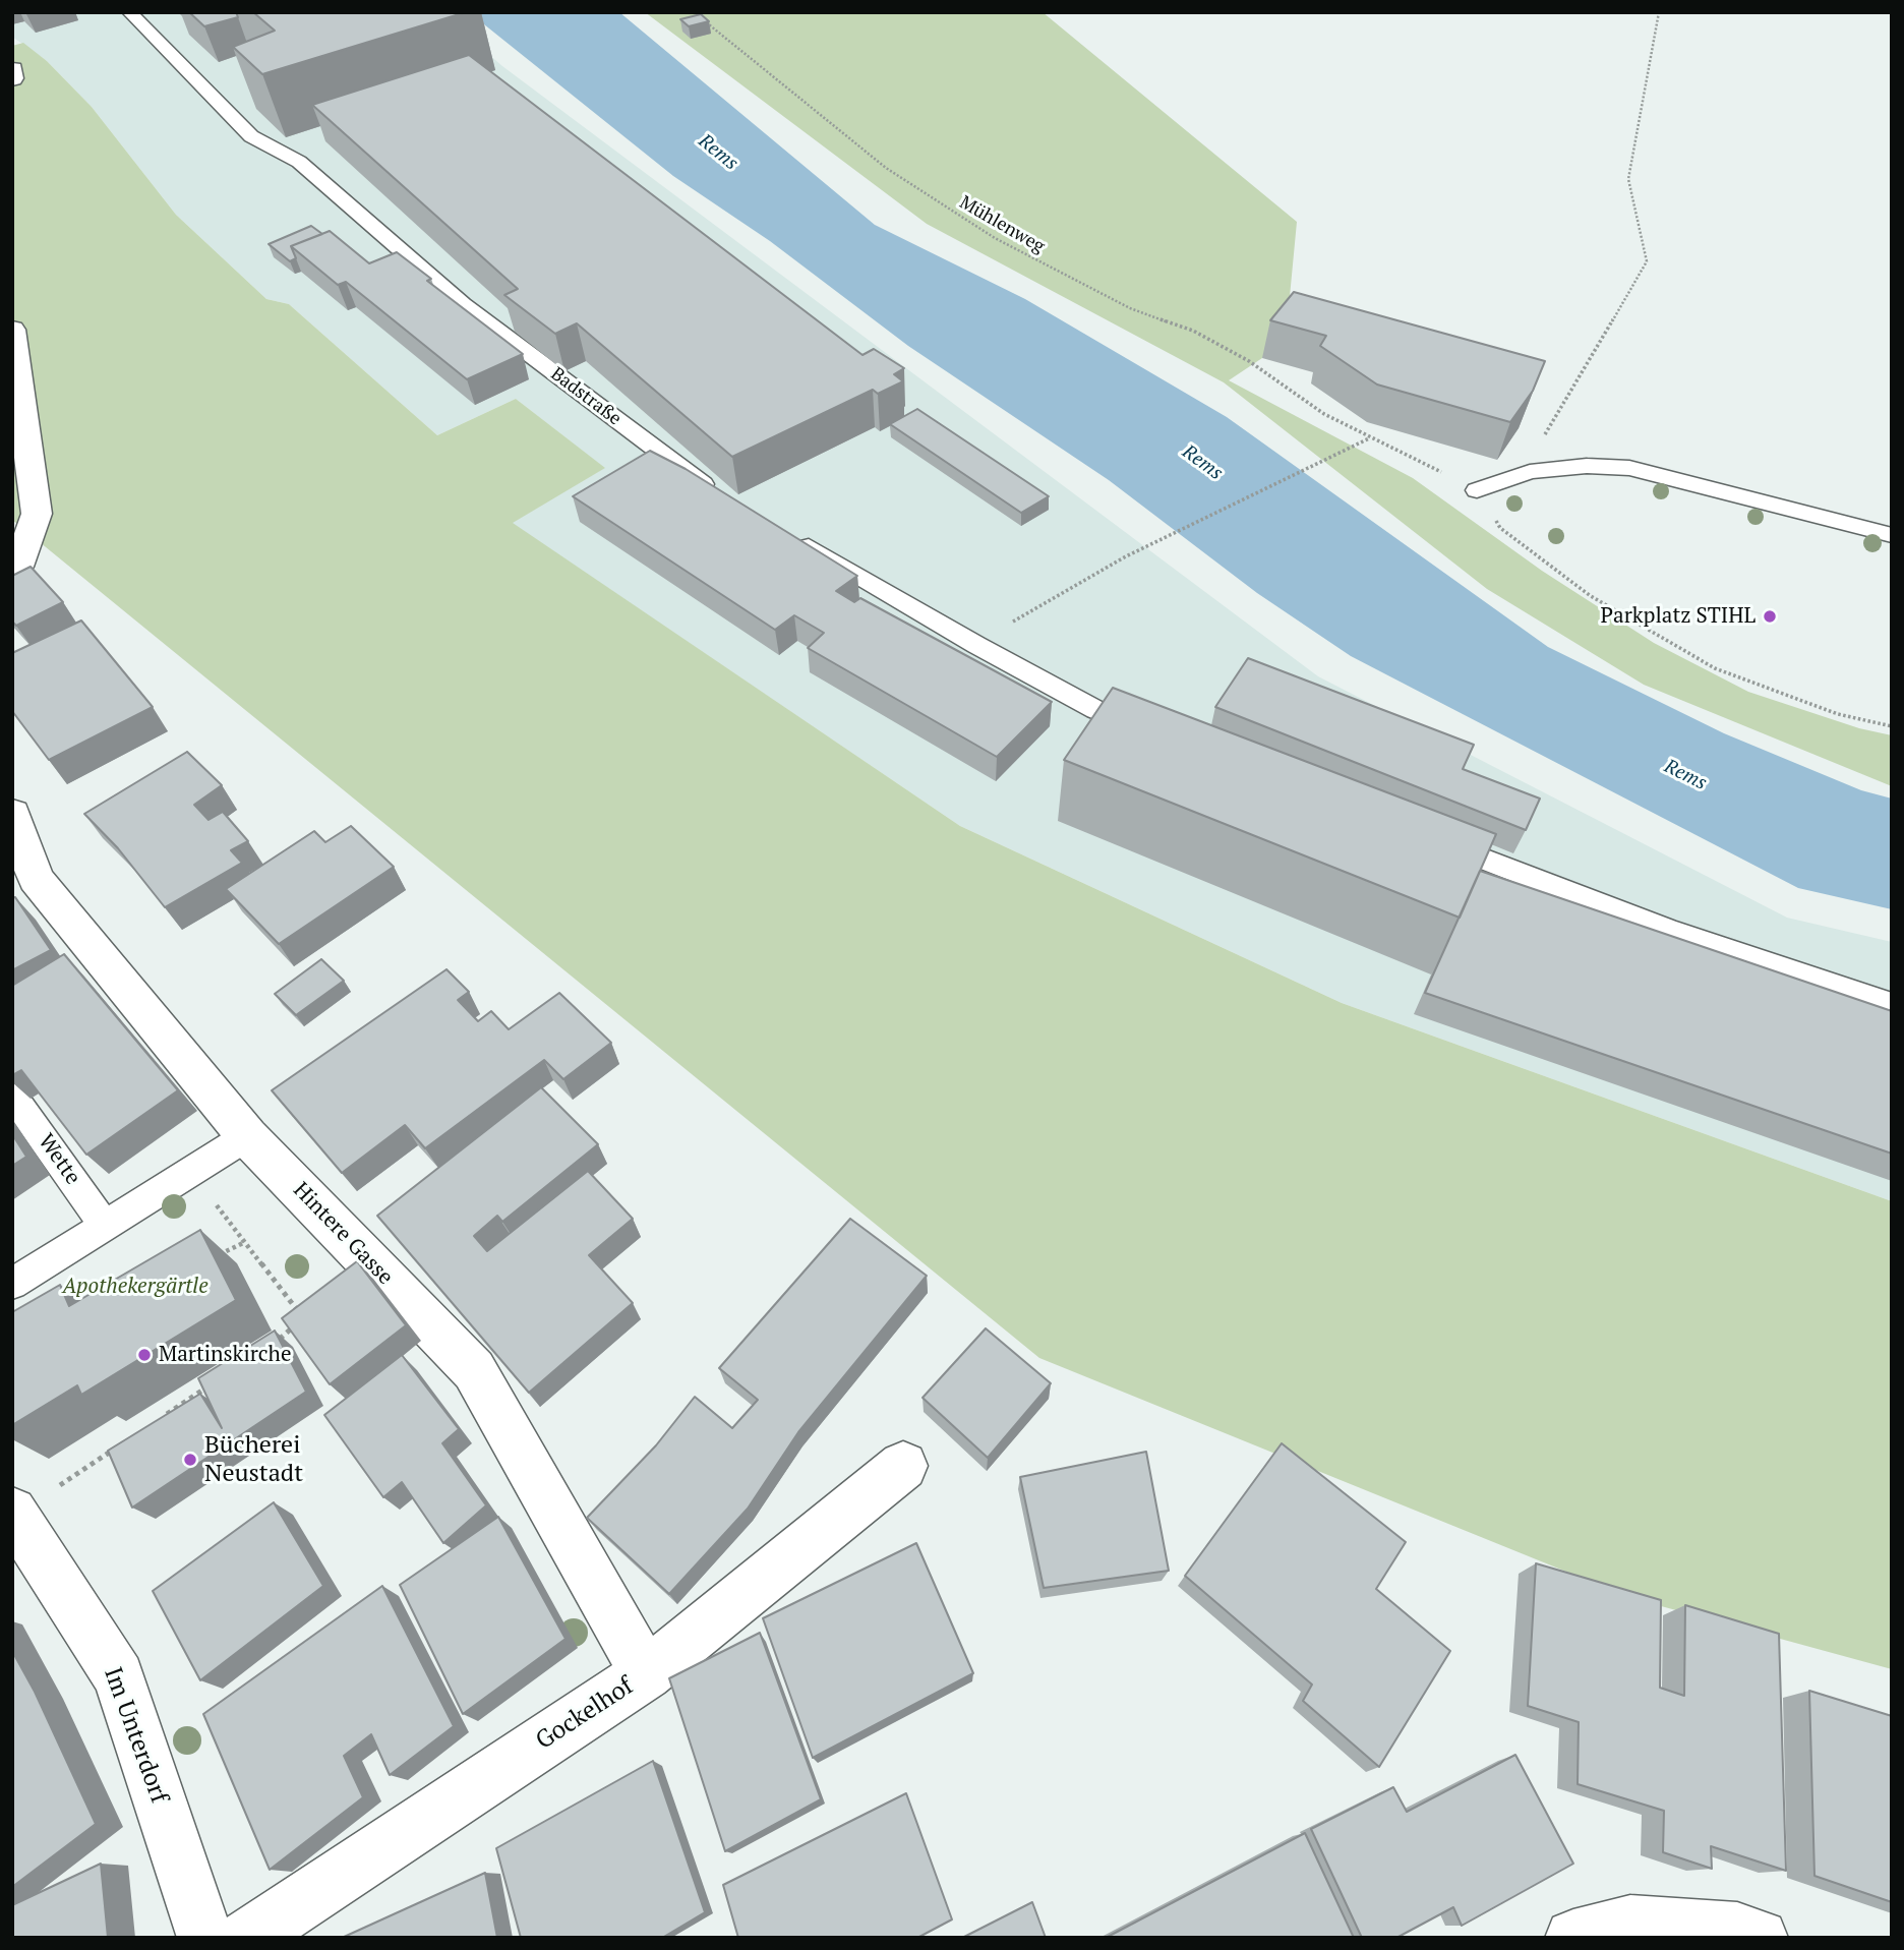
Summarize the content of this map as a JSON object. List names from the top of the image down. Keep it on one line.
{"streets":{"street":["Hintere Gasse","Gockelhof","Im Unterdorf"],"lane":["Badstraße","Wette"],"path":["Mühlenweg"]},"crossings":[["Hintere Gasse","Gockelhof"]],"water":["Rems"],"parks":["Apothekergärtle"],"places":["Parkplatz STIHL","Martinskirche","Bücherei Neustadt"]}
